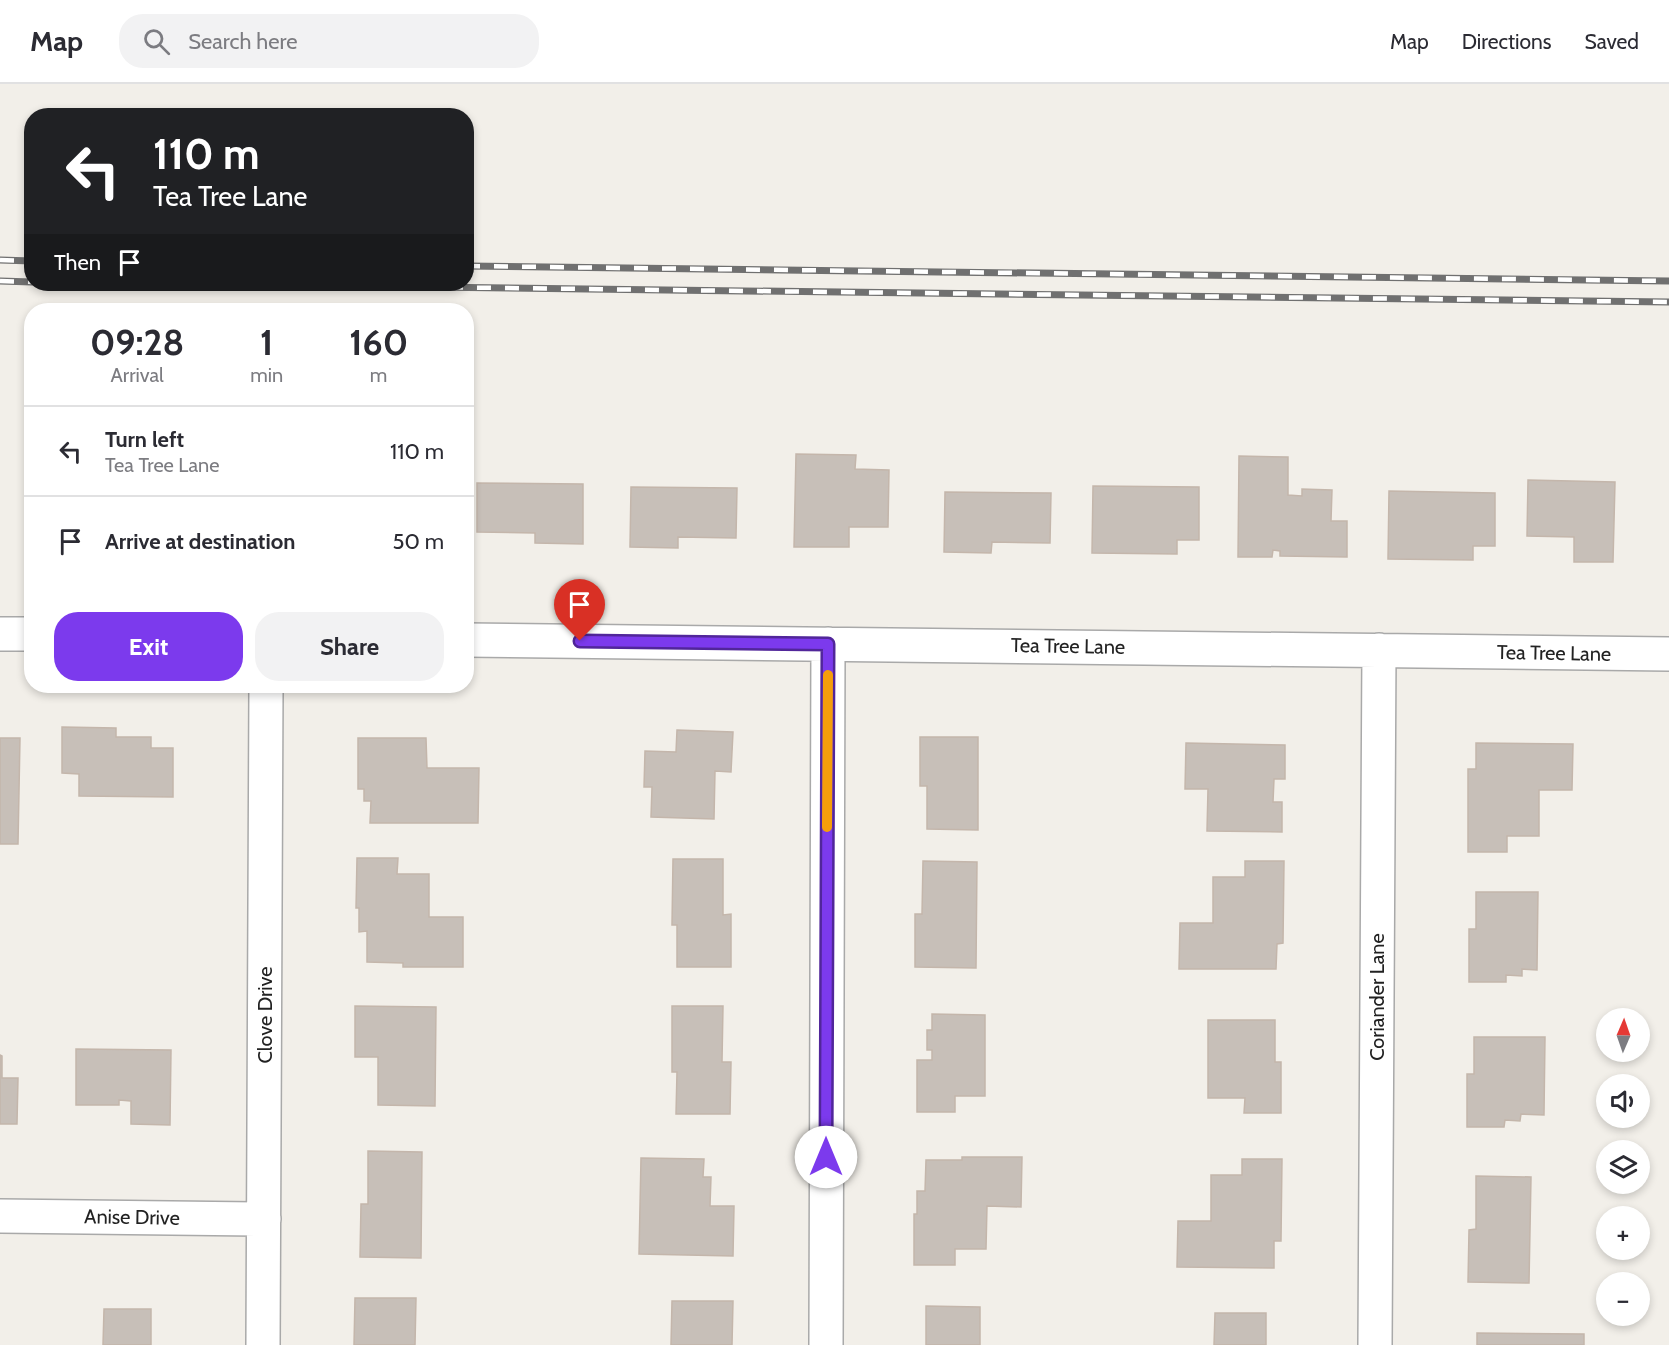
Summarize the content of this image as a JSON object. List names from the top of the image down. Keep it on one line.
{"streets":{"street":["Tea Tree Lane","Coriander Lane","Clove Drive","Anise Drive"]},"crossings":[["Tea Tree Lane","Coriander Lane"],["Clove Drive","Anise Drive"]],"north":"top","page":{"header":"Map","search":"Search here","nav":["Map","Directions","Saved"],"turn":["110 m","Tea Tree Lane"],"then":"Then","eta":["09:28","Arrival","1","min","160","m"],"list":[{"name":"Turn left","note":"Tea Tree Lane","value":"110 m"},{"name":"Arrive at destination","value":"50 m"}],"buttons":["Exit","Share"],"map_buttons":["+","−"]}}
